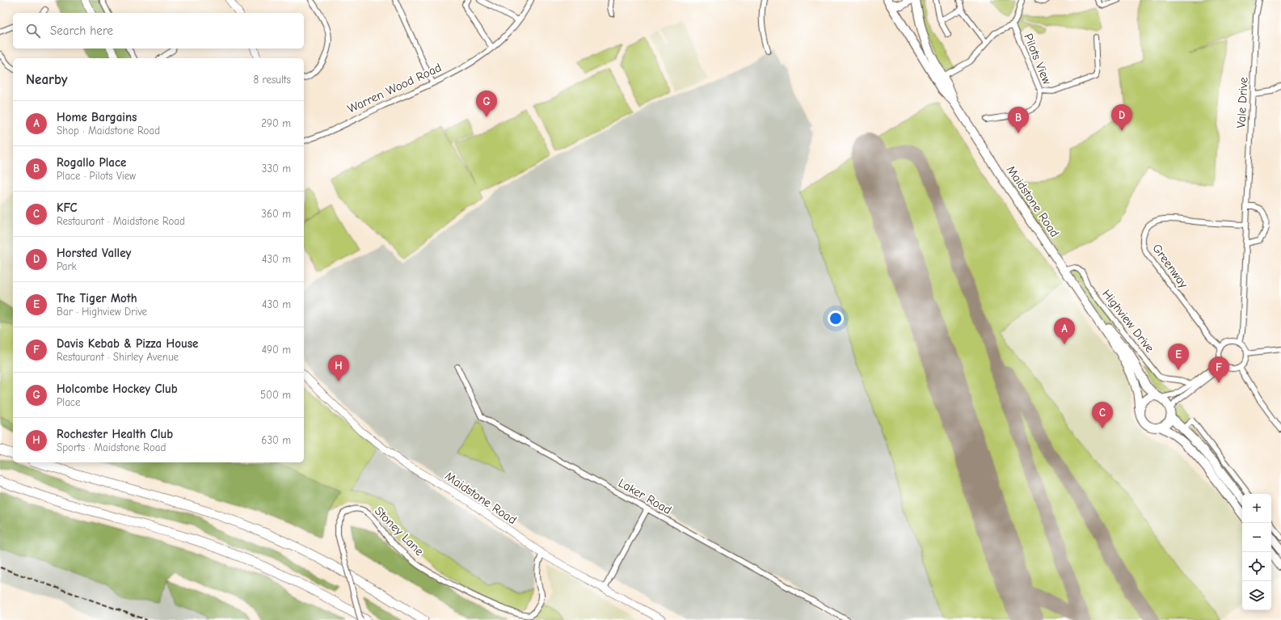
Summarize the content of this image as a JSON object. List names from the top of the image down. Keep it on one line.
{"streets":{"main road":["Maidstone Road"],"street":["Pilots View","Warren Wood Road","Vale Drive","Greenway","Highview Drive","Laker Road","Stoney Lane"]},"crossings":[["Vale Drive","Greenway"],["Maidstone Road","Highview Drive"],["Maidstone Road","Stoney Lane"]],"page":{"search":"Search here","heading":["Nearby","8 results"],"pins":["G","D","B","A","E","H","F","C"],"list":[{"mark":"A","name":"Home Bargains","note":"Shop · Maidstone Road","value":"290 m"},{"mark":"B","name":"Rogallo Place","note":"Place · Pilots View","value":"330 m"},{"mark":"C","name":"KFC","note":"Restaurant · Maidstone Road","value":"360 m"},{"mark":"D","name":"Horsted Valley","note":"Park","value":"430 m"},{"mark":"E","name":"The Tiger Moth","note":"Bar · Highview Drive","value":"430 m"},{"mark":"F","name":"Davis Kebab & Pizza House","note":"Restaurant · Shirley Avenue","value":"490 m"},{"mark":"G","name":"Holcombe Hockey Club","note":"Place","value":"500 m"},{"mark":"H","name":"Rochester Health Club","note":"Sports · Maidstone Road","value":"630 m"}],"map_buttons":["+","−"]}}
